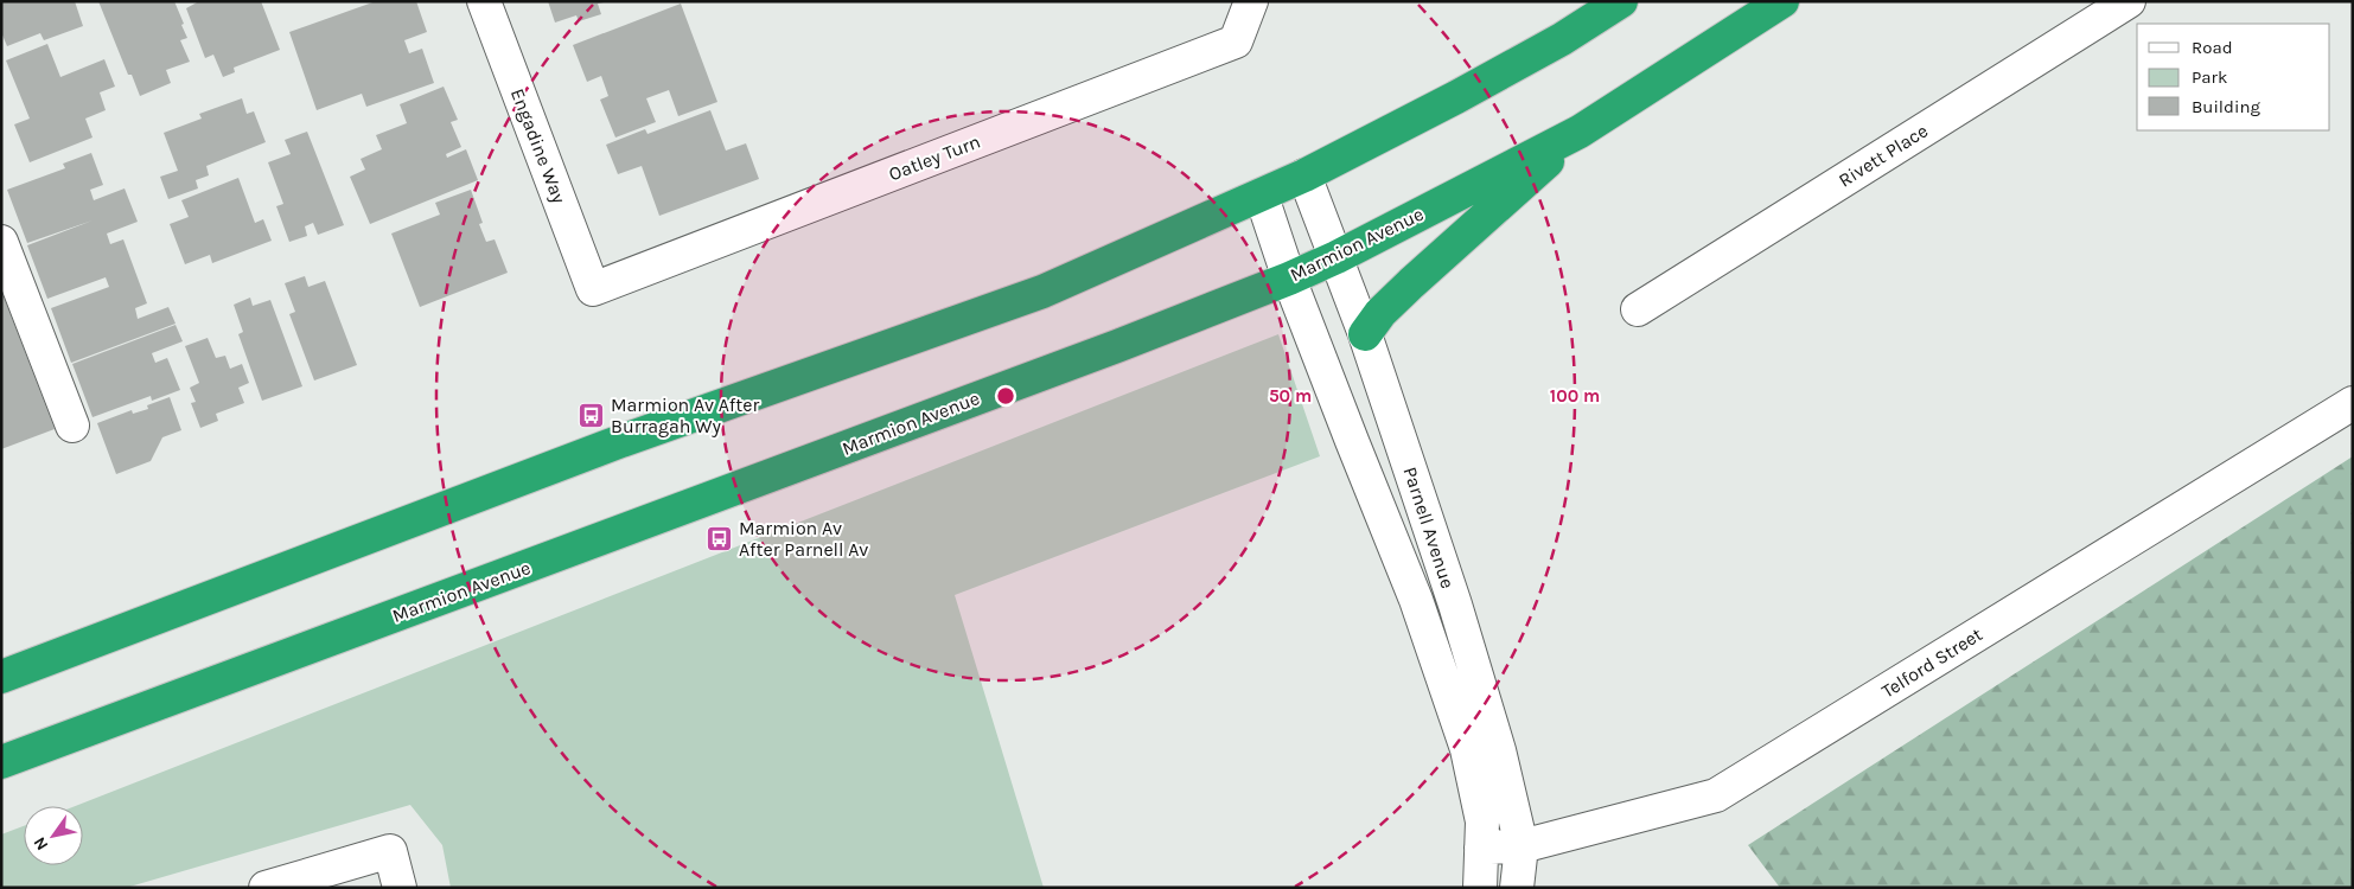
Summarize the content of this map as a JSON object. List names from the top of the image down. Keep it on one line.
{"streets":{"highway":["Marmion Avenue"],"street":["Engadine Way","Rivett Place","Oatley Turn","Parnell Avenue","Telford Street"]},"crossings":[["Engadine Way","Oatley Turn"],["Marmion Avenue","Parnell Avenue"],["Parnell Avenue","Telford Street"]],"places":{"bus stop":["Marmion Av After Burragah Wy","Marmion Av After Parnell Av"]},"legend":["Road","Park","Building"],"north":"bottom left","rings":["50 m","100 m"]}
